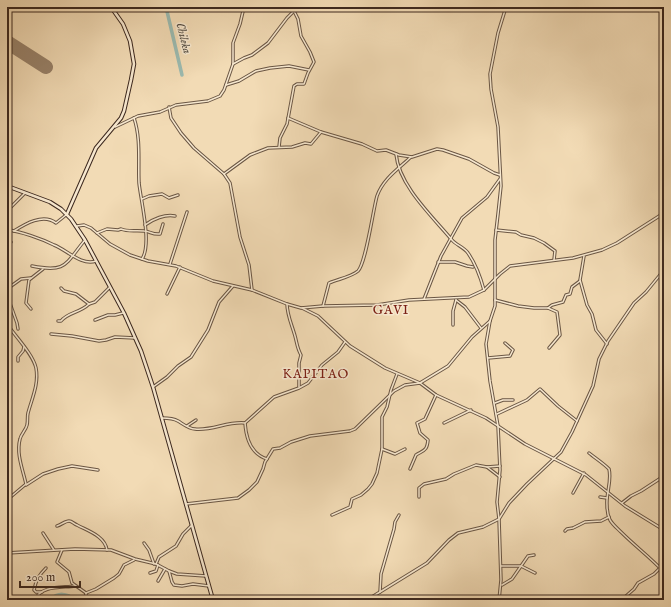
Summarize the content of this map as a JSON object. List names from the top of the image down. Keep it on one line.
{"districts":["GAVI","KAPITAO"],"water":["Chileka"],"scale_bar":"200 m"}
